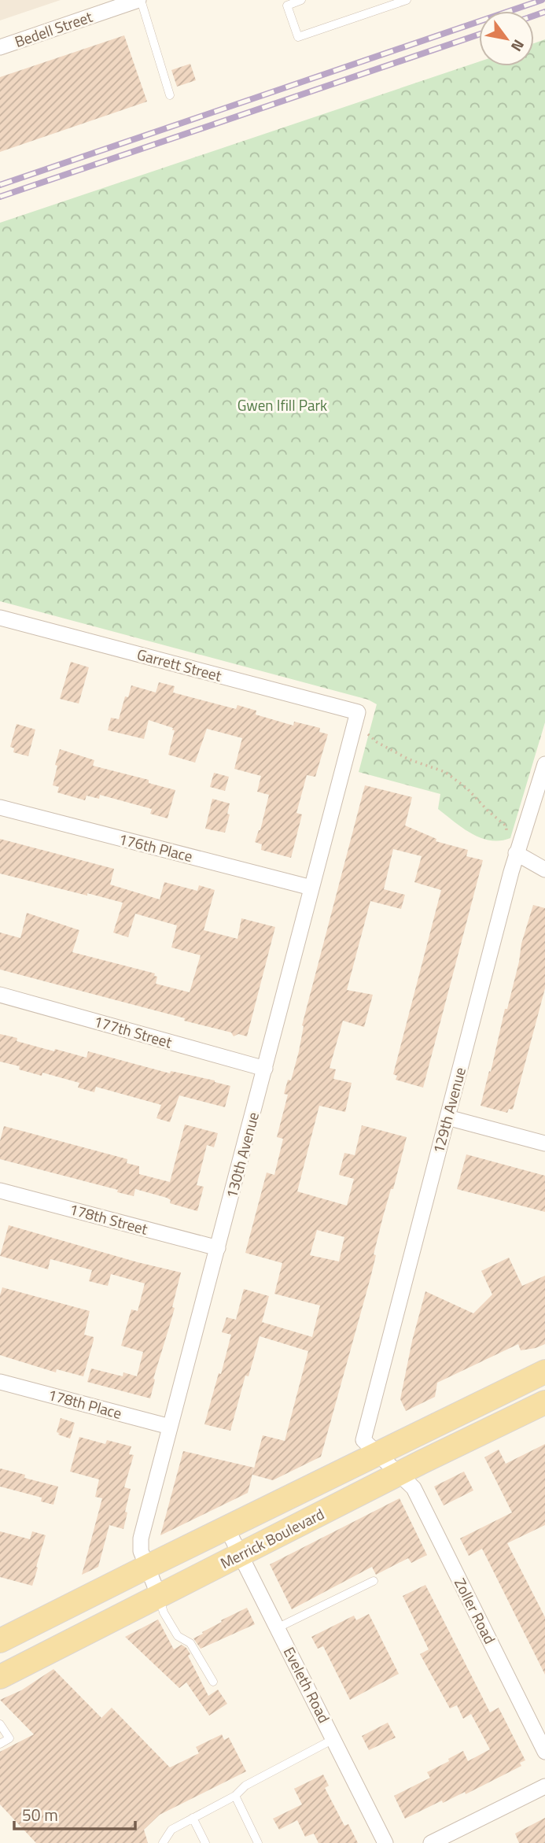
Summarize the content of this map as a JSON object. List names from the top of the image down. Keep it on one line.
{"streets":{"main road":["Merrick Boulevard"],"street":["Bedell Street","Garrett Street","176th Place","177th Street","129th Avenue","130th Avenue","178th Street","178th Place","Zoller Road","Eveleth Road"]},"crossings":[["Garrett Street","130th Avenue"],["176th Place","130th Avenue"],["177th Street","130th Avenue"],["129th Avenue","Merrick Boulevard"],["129th Avenue","Zoller Road"],["130th Avenue","178th Street"],["130th Avenue","178th Place"],["130th Avenue","Merrick Boulevard"],["Merrick Boulevard","Zoller Road"],["Merrick Boulevard","Eveleth Road"]],"parks":["Gwen Ifill Park"],"scale_bar":"50 m","north":"bottom right"}
